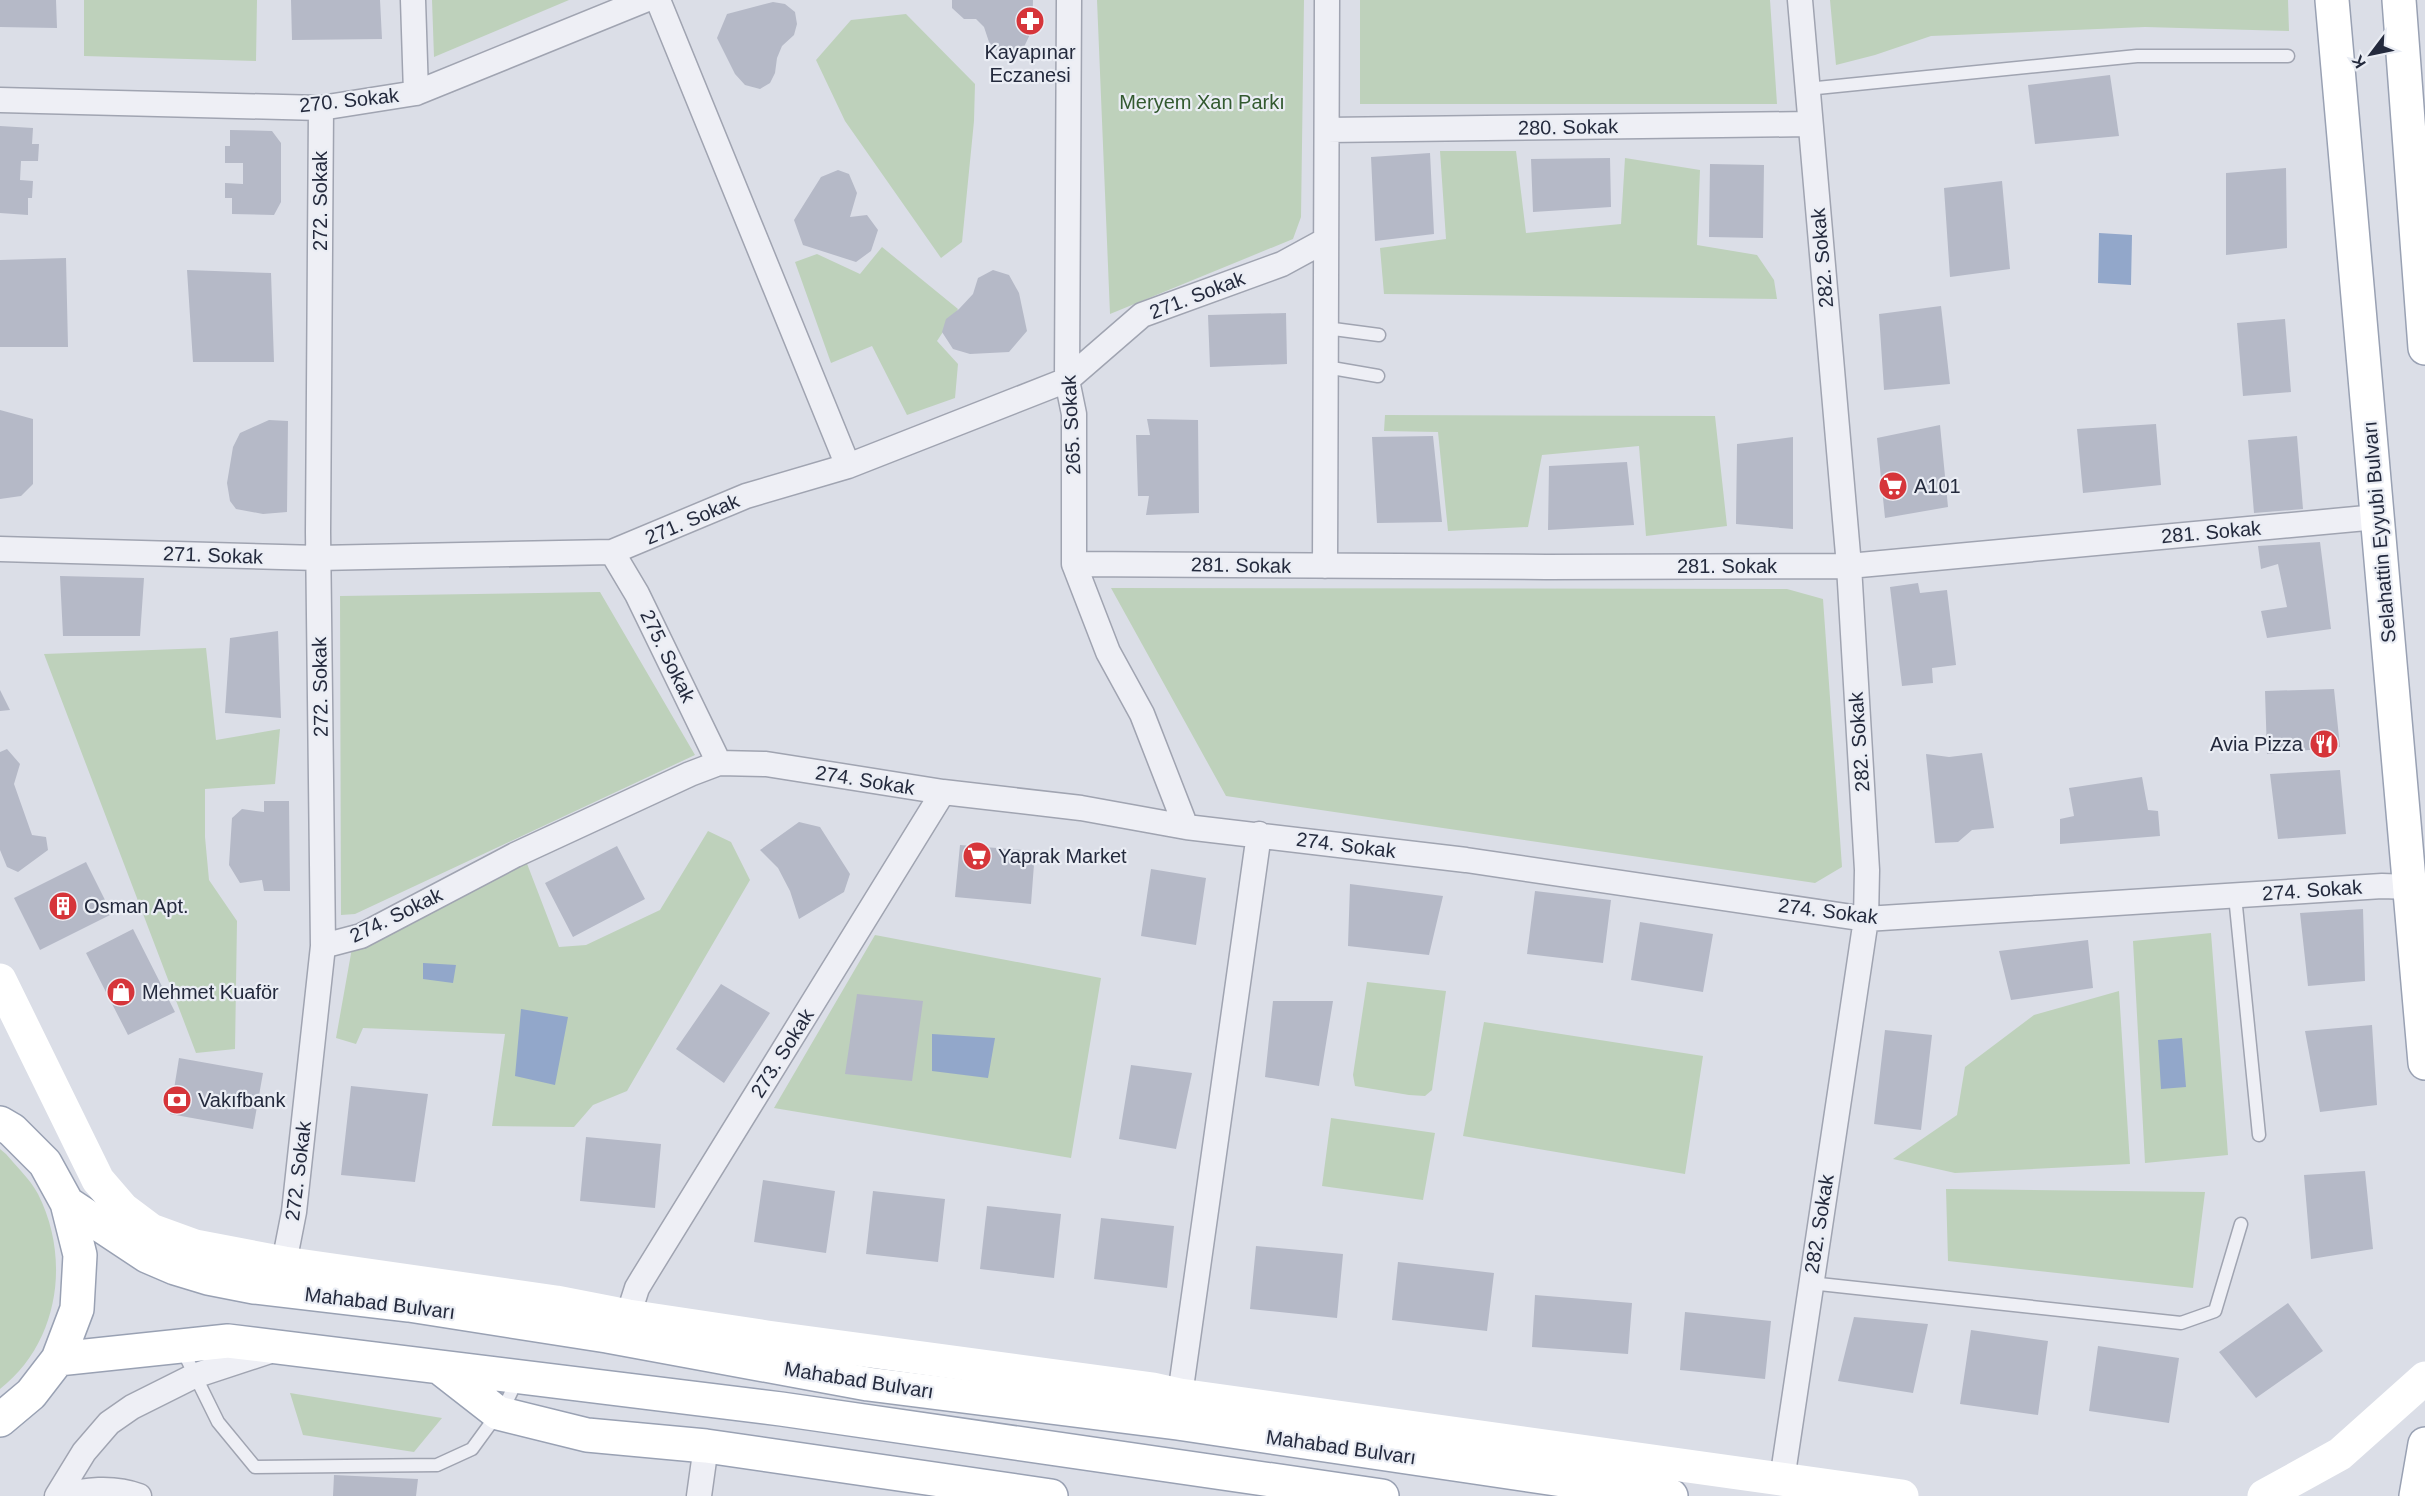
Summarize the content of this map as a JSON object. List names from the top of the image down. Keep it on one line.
{"streets":{"main road":["Selahattin Eyyubi Bulvarı","Mahabad Bulvarı"],"street":["270. Sokak","280. Sokak","272. Sokak","282. Sokak","271. Sokak","265. Sokak","281. Sokak","275. Sokak","274. Sokak","273. Sokak"]},"crossings":[["270. Sokak","272. Sokak"],["280. Sokak","282. Sokak"],["272. Sokak","271. Sokak"],["272. Sokak","274. Sokak"],["282. Sokak","281. Sokak"],["282. Sokak","274. Sokak"],["271. Sokak","265. Sokak"],["271. Sokak","275. Sokak"],["265. Sokak","281. Sokak"],["265. Sokak","274. Sokak"],["281. Sokak","Selahattin Eyyubi Bulvarı"],["Selahattin Eyyubi Bulvarı","274. Sokak"],["275. Sokak","274. Sokak"],["274. Sokak","273. Sokak"]],"parks":["Meryem Xan Parkı"],"places":{"pharmacy":["Kayapınar Eczanesi"],"supermarket":["A101","Yaprak Market"],"restaurant":["Avia Pizza"],"building":["Osman Apt."],"shop":["Mehmet Kuaför"],"bank":["Vakıfbank"]},"north":"bottom left"}
